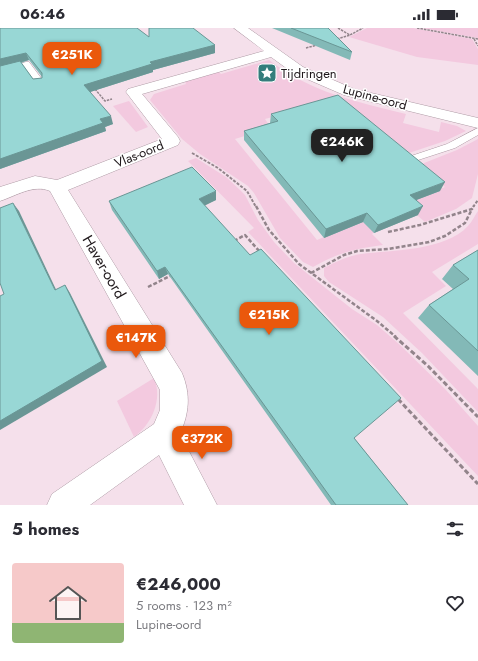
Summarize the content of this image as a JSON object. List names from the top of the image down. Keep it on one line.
{"streets":{"street":["Lupine-oord","Vlas-oord","Haver-oord"]},"crossings":[["Vlas-oord","Haver-oord"]],"places":{"place":["Tijdringen"]},"page":{"status":"06:46","price":["€251K","€246K","€215K","€147K","€372K"],"heading":"5 homes","list":[{"name":"€246,000","note":"5 rooms · 123 m² · Lupine-oord"}]}}
